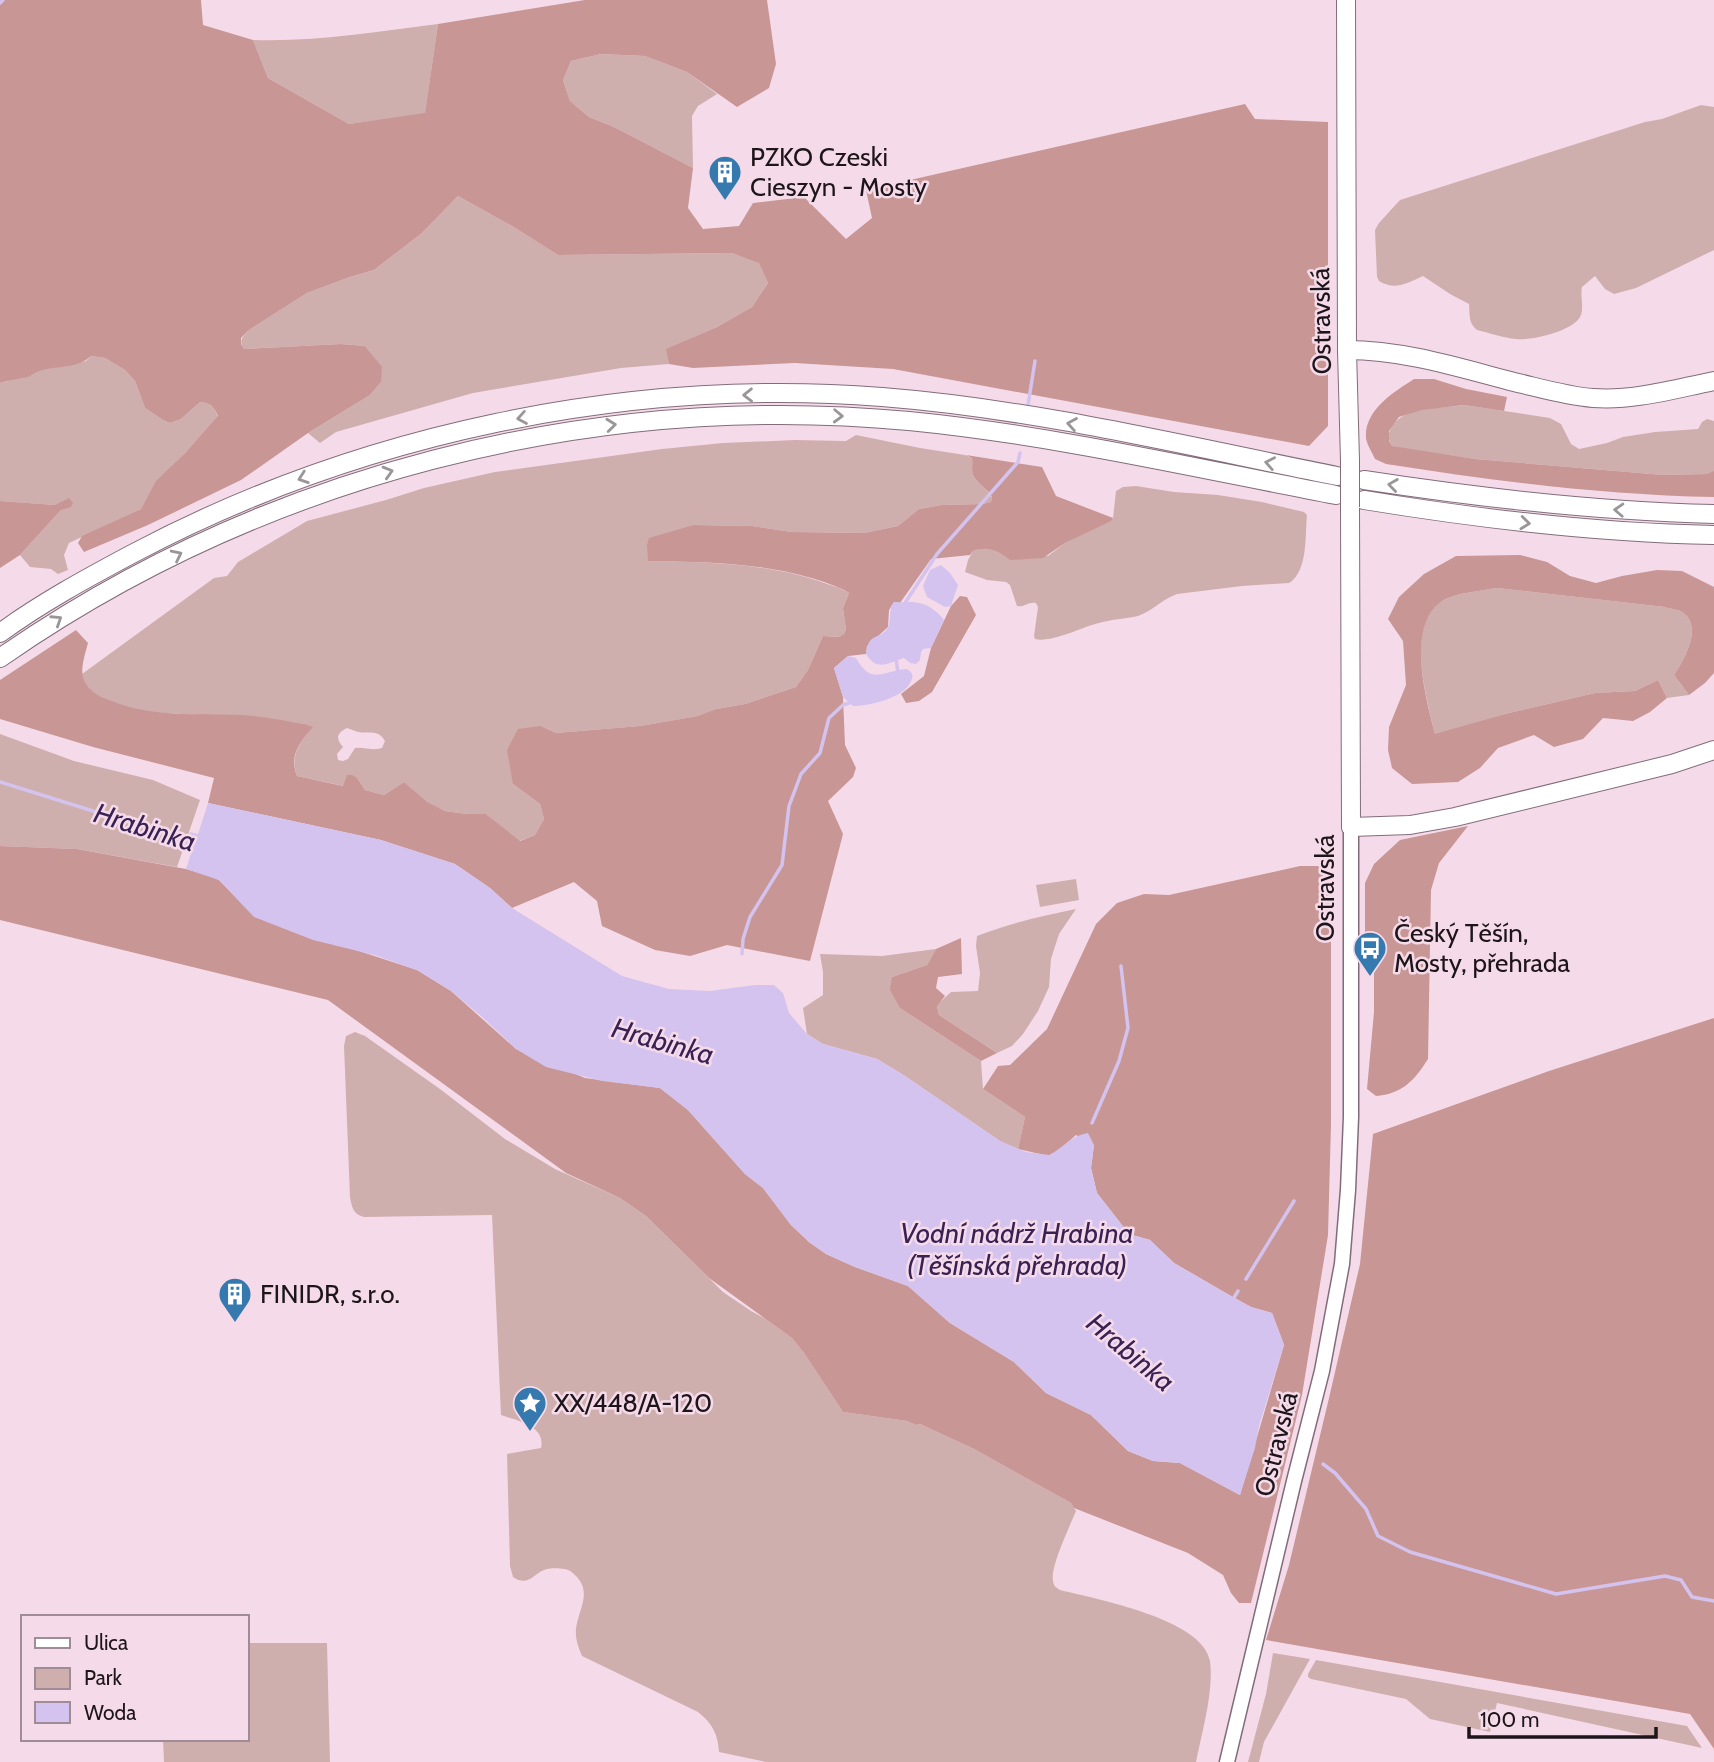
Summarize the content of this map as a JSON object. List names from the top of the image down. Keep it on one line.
{"streets":{"main road":["Ostravská"]},"water":["Hrabinka","Vodní nádrž Hrabina (Těšínská přehrada)"],"places":{"building":["PZKO Czeski Cieszyn - Mosty","FINIDR, s.r.o."],"bus stop":["Český Těšín, Mosty, přehrada"],"place":["XX/448/A-120"]},"legend":["Ulica","Park","Woda"],"scale_bar":"100 m"}
